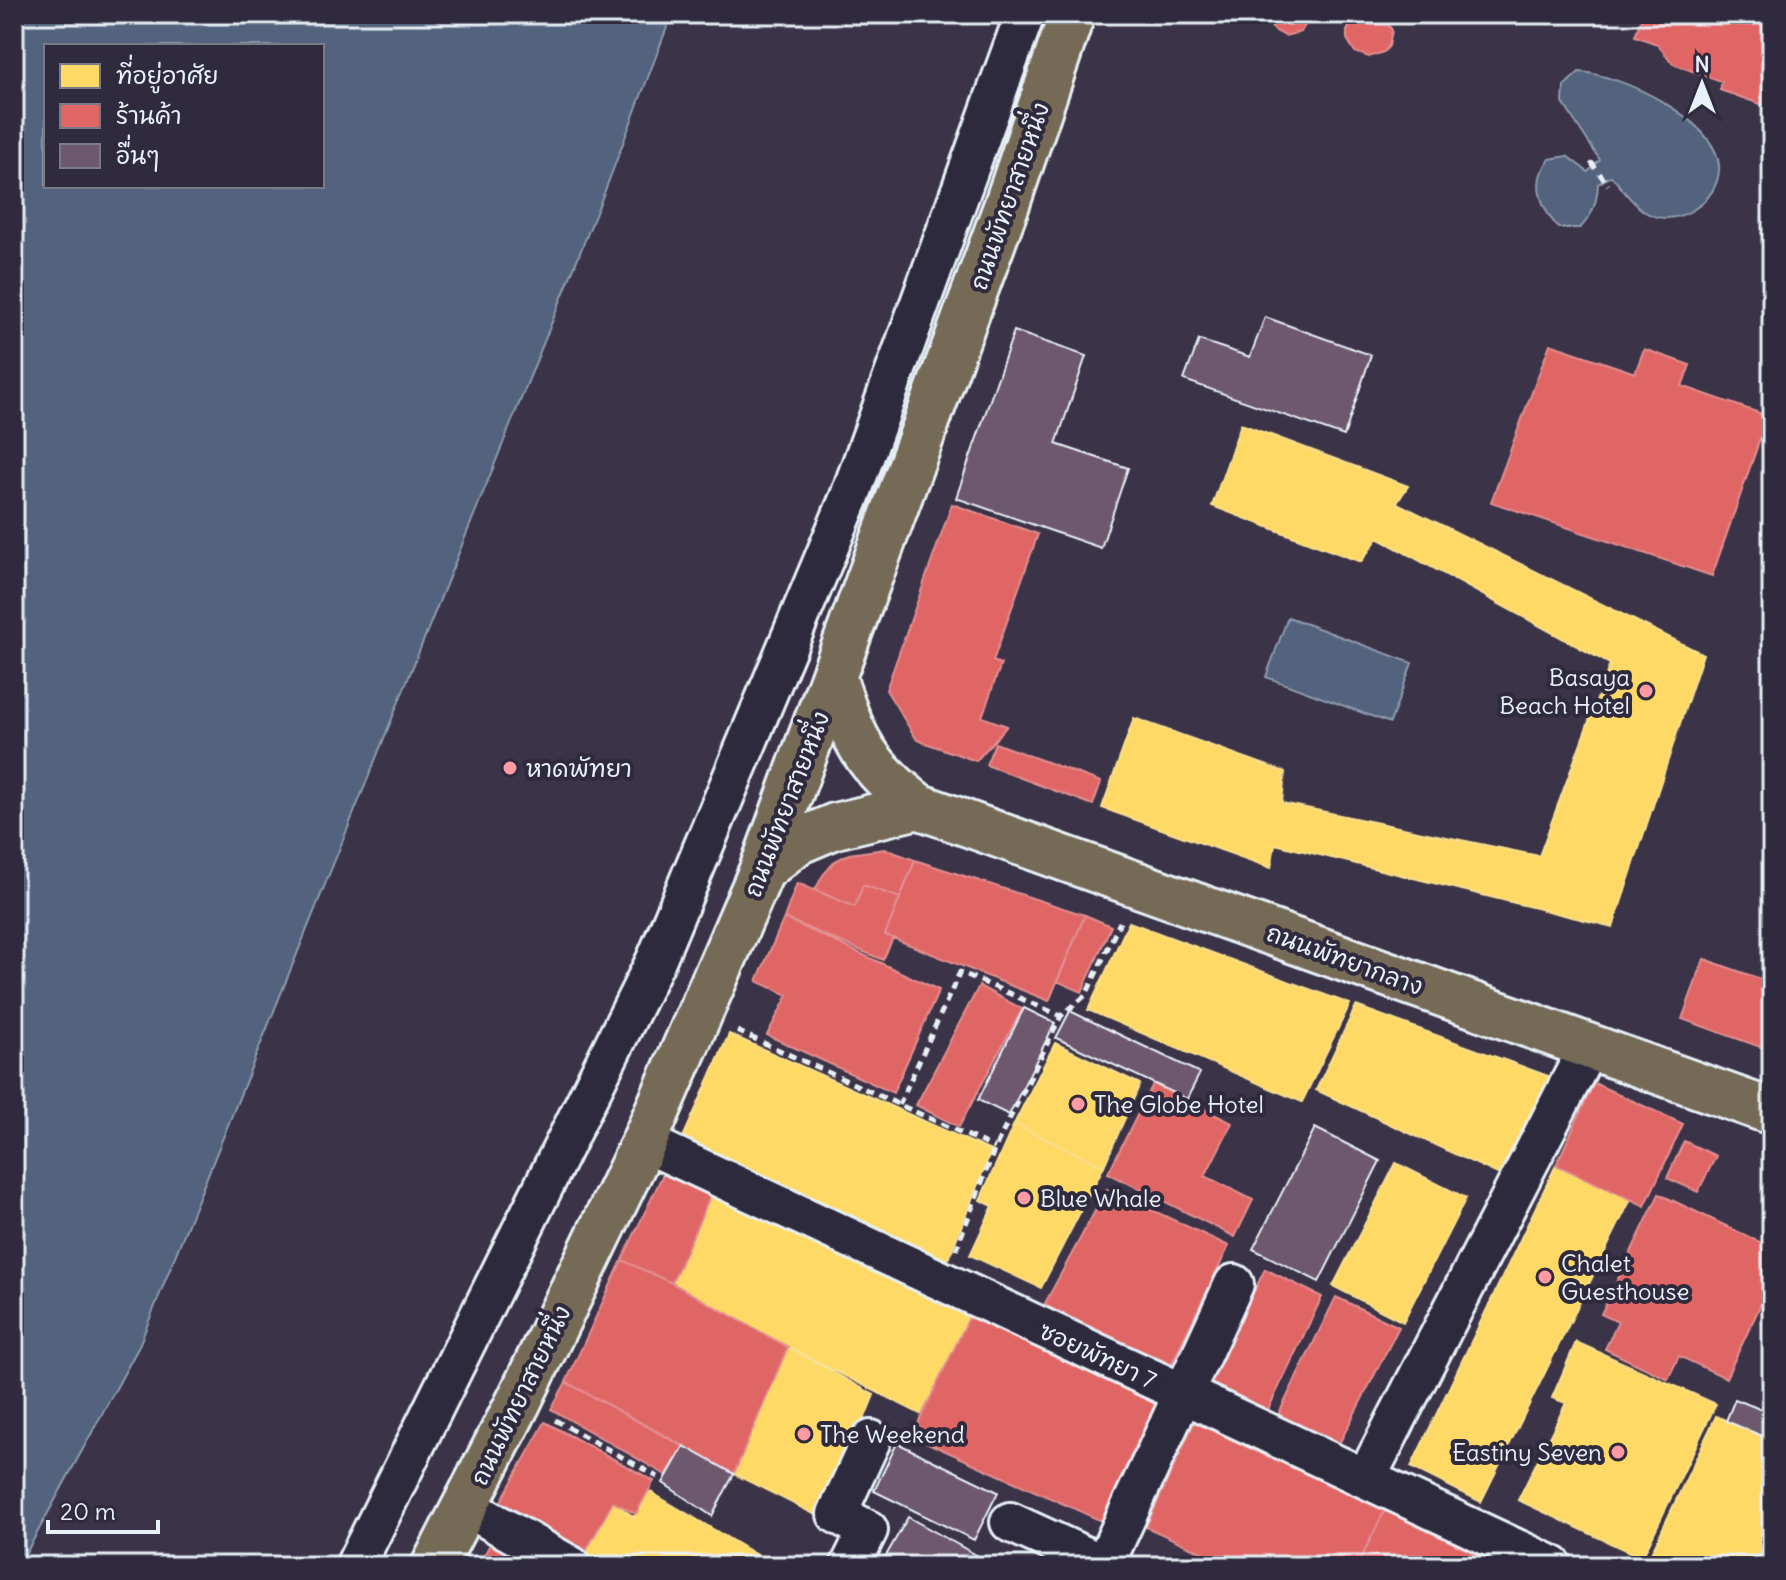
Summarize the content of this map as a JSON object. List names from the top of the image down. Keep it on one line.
{"streets":{"main road":["ถนนพัทยาสายหนึ่ง","ถนนพัทยากลาง"],"street":["ซอยพัทยา 7"]},"crossings":[["ถนนพัทยาสายหนึ่ง","ถนนพัทยากลาง"],["ถนนพัทยาสายหนึ่ง","ซอยพัทยา 7"]],"places":["Basaya Beach Hotel","หาดพัทยา","The Globe Hotel","Blue Whale","Chalet Guesthouse","The Weekend","Eastiny Seven"],"legend":["ที่อยู่อาศัย","ร้านค้า","อื่นๆ"],"scale_bar":"20 m","north":"top"}
